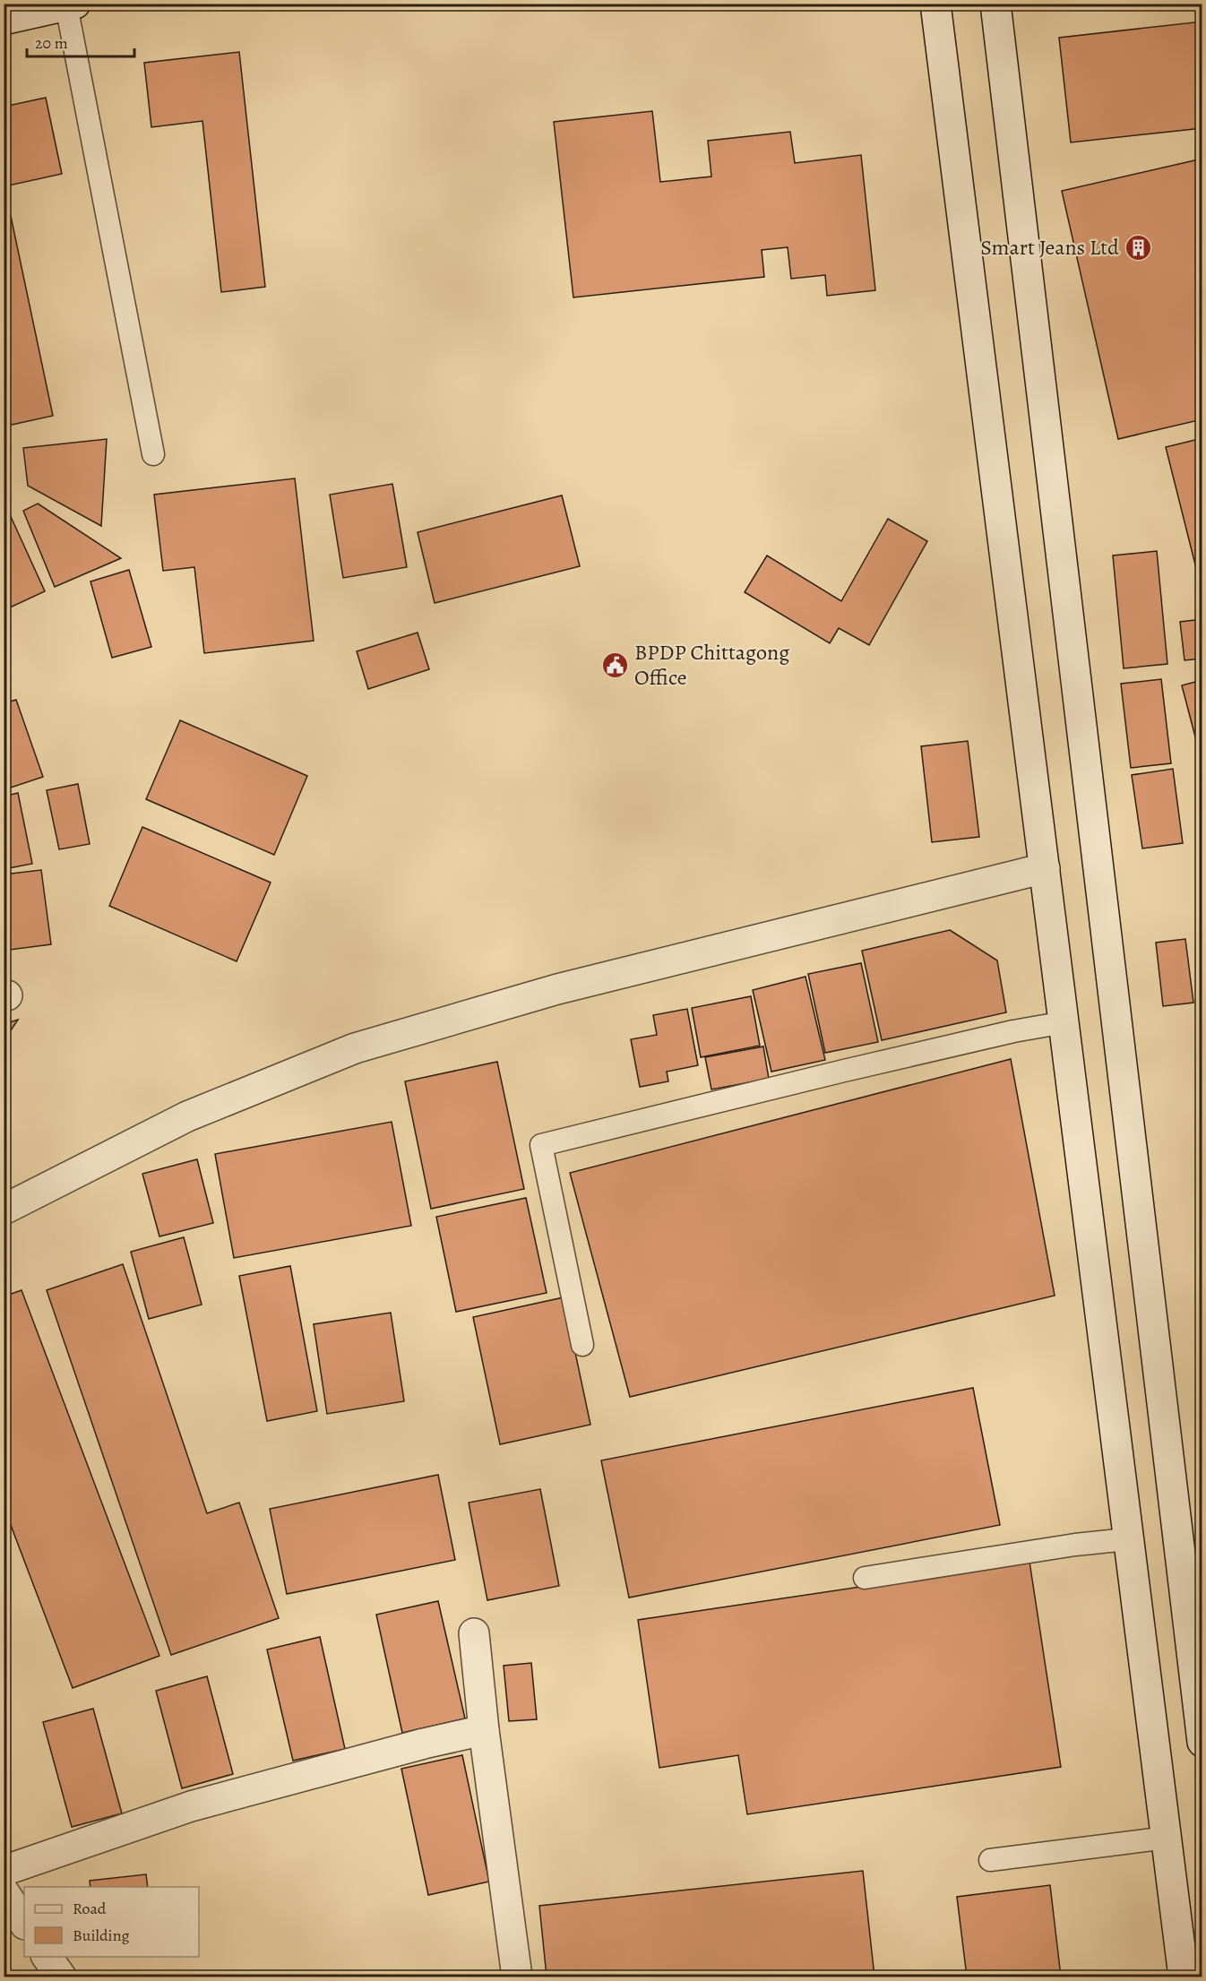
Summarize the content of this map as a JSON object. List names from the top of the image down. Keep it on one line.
{"places":{"building":["Smart Jeans Ltd"],"public building":["BPDP Chittagong Office"]},"legend":["Road","Building"],"scale_bar":"20 m"}
